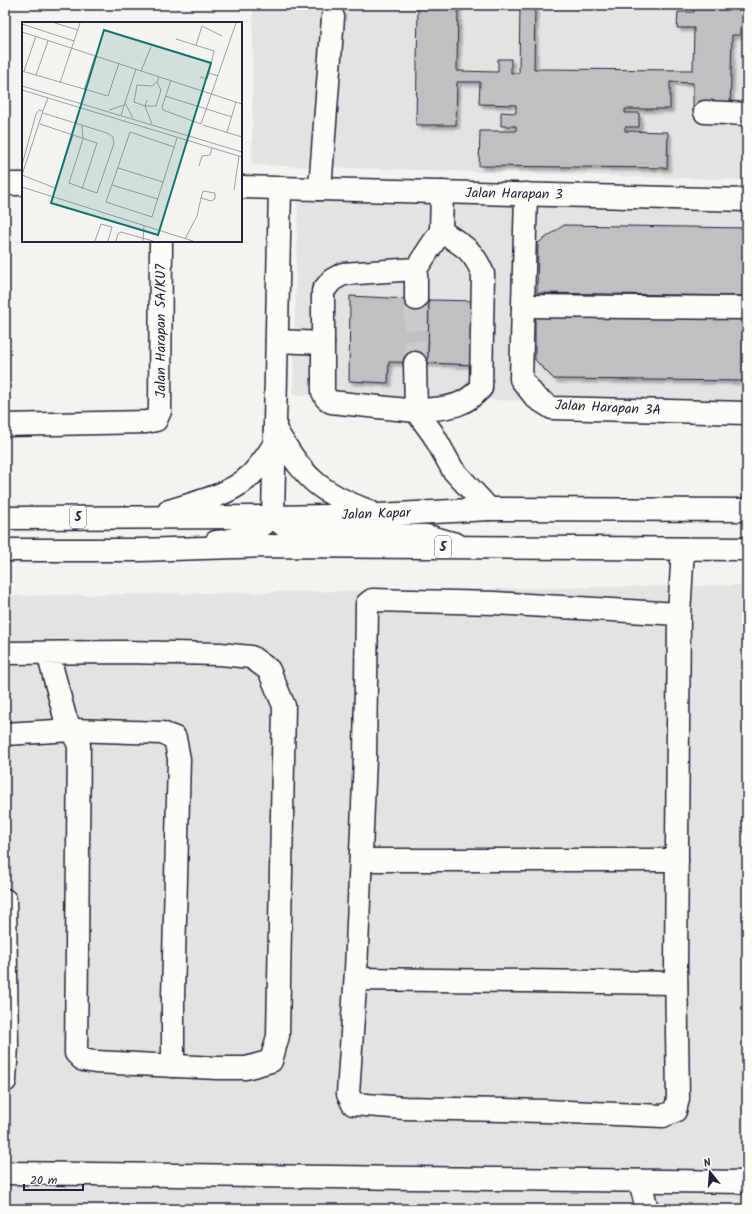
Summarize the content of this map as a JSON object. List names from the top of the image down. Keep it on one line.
{"streets":{"main road":["Jalan Harapan 3","Jalan Harapan 5A/KU7","Jalan Harapan 3A","Jalan Kapar","5"]},"crossings":[["Jalan Harapan 3","Jalan Harapan 3A"]],"scale_bar":"20 m","north":"top"}
